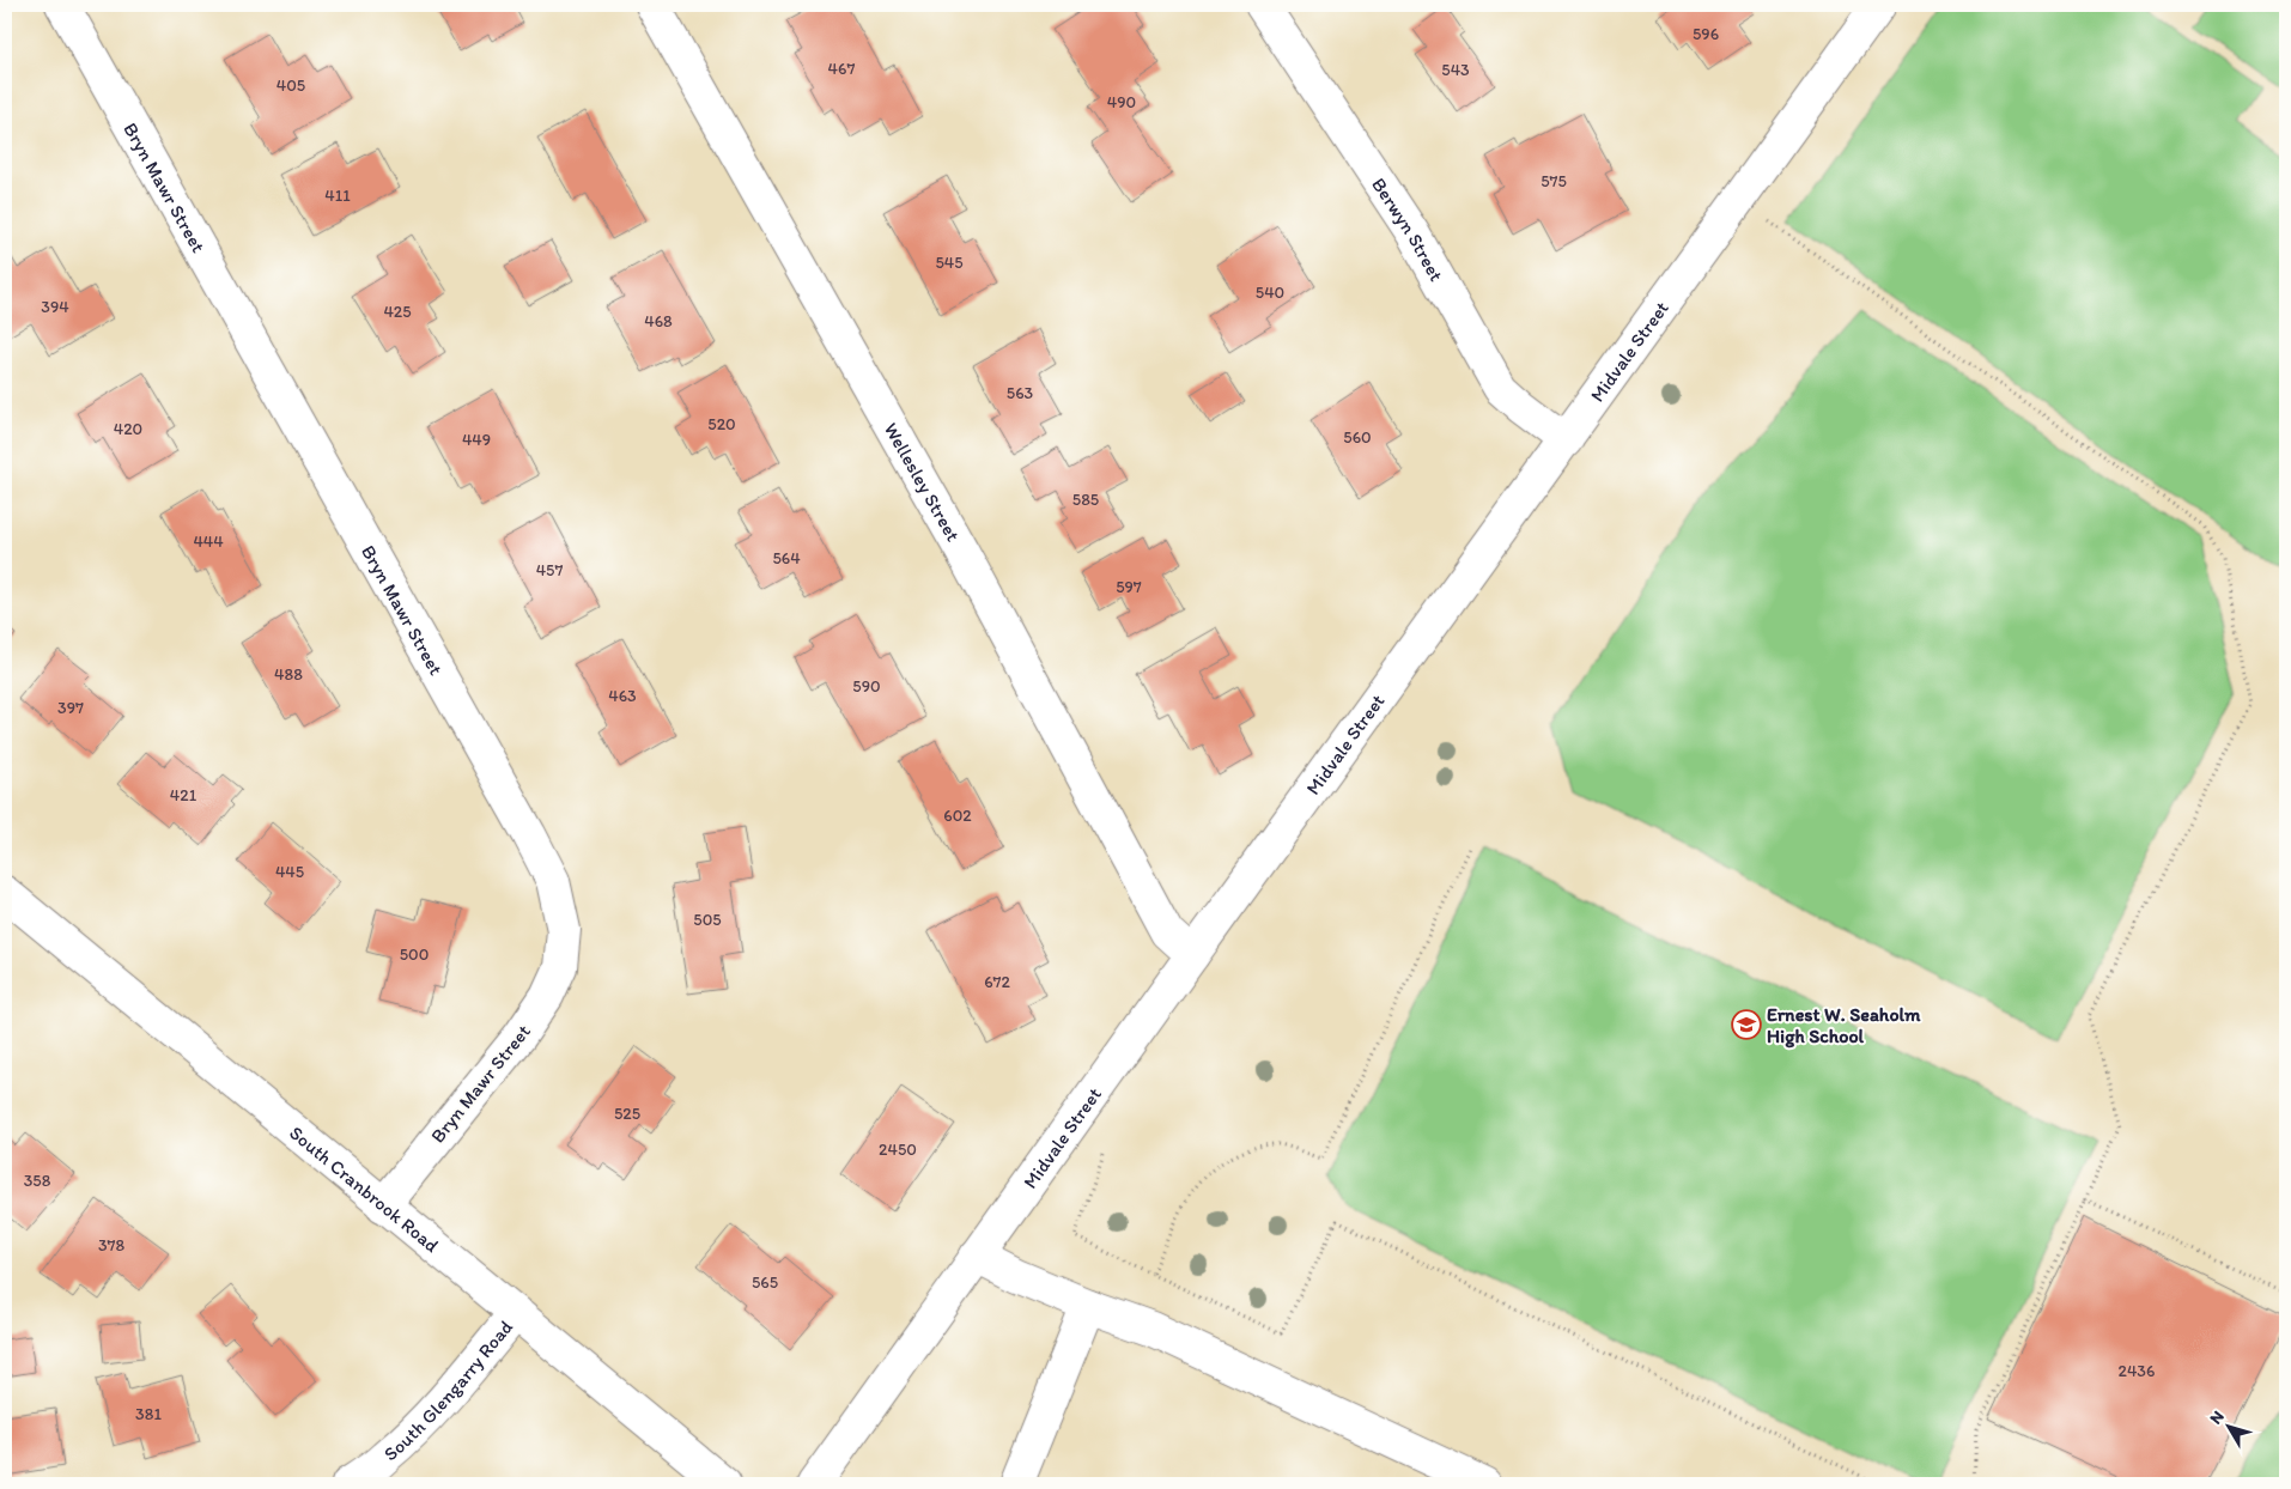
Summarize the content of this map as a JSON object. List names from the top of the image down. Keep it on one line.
{"streets":{"street":["Bryn Mawr Street","Berwyn Street","Midvale Street","Wellesley Street","South Cranbrook Road","South Glengarry Road"]},"crossings":[["Bryn Mawr Street","South Cranbrook Road"],["Berwyn Street","Midvale Street"],["Midvale Street","Wellesley Street"],["South Cranbrook Road","South Glengarry Road"]],"places":{"school or university":["Ernest W. Seaholm High School"]},"house_numbers":["596","467","543","405","490","575","411","545","540","394","425","468","563","520","420","560","449","585","444","564","457","597","488","590","463","397","421","602","445","505","500","672","525","2450","358","378","565","2436","381"],"north":"top left"}
